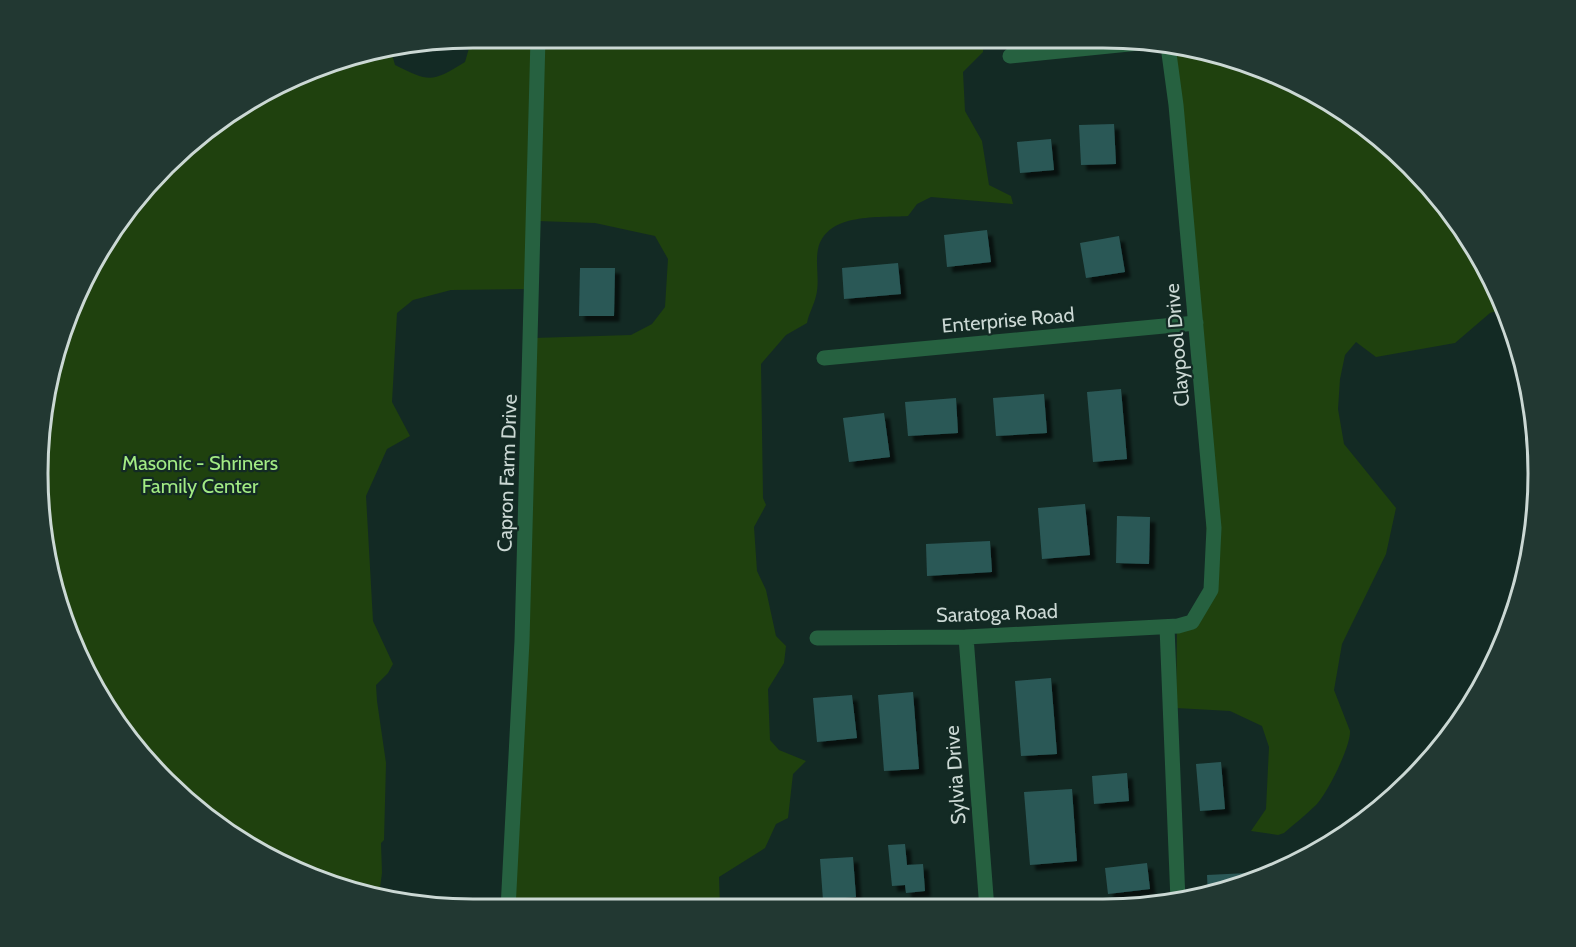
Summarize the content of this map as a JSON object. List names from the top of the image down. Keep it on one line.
{"streets":{"street":["Enterprise Road","Claypool Drive","Capron Farm Drive","Saratoga Road","Sylvia Drive"]},"crossings":[["Enterprise Road","Claypool Drive"],["Claypool Drive","Saratoga Road"],["Saratoga Road","Sylvia Drive"]],"parks":["Masonic - Shriners Family Center"]}
